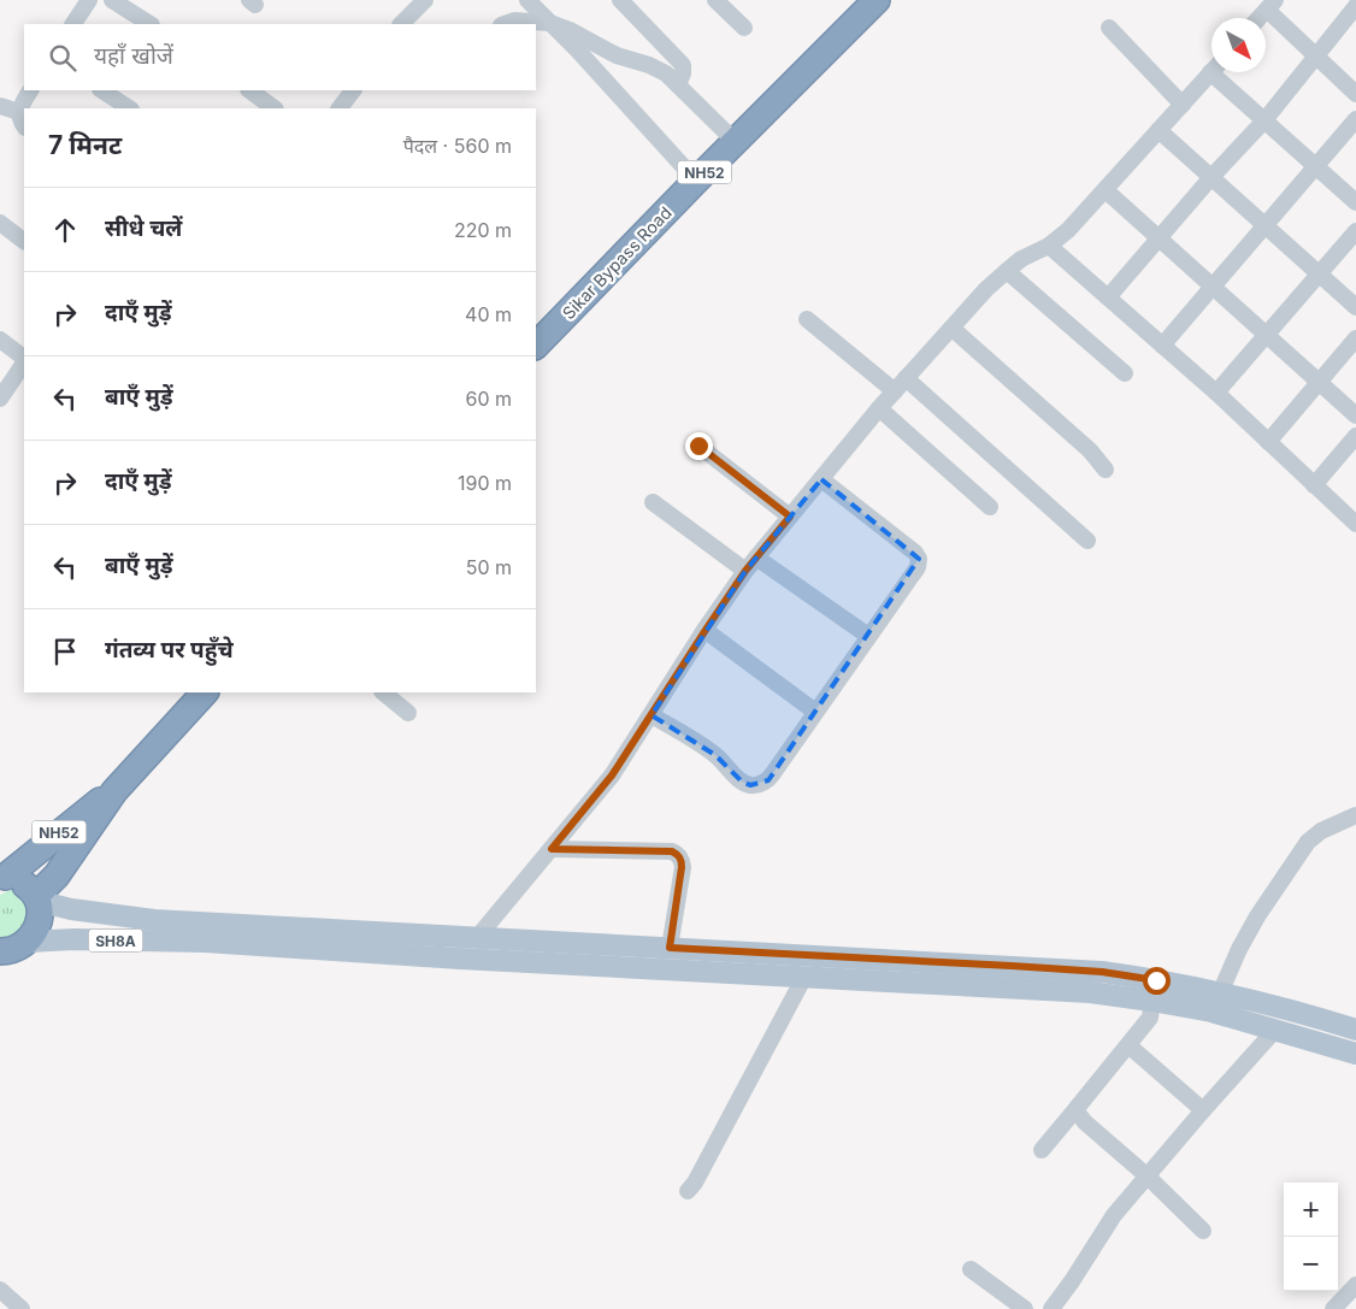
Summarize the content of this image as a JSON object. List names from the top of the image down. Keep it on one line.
{"streets":{"highway":["NH52","Sikar Bypass Road"],"main road":["SH8A"]},"crossings":[["NH52","SH8A"]],"north":"bottom right","page":{"search":"यहाँ खोजें","heading":["7 मिनट","पैदल · 560 m"],"list":[["सीधे चलें","220 m"],["दाएँ मुड़ें","40 m"],["बाएँ मुड़ें","60 m"],["दाएँ मुड़ें","190 m"],["बाएँ मुड़ें","50 m"],"गंतव्य पर पहुँचे"],"map_buttons":["+","−"]}}
